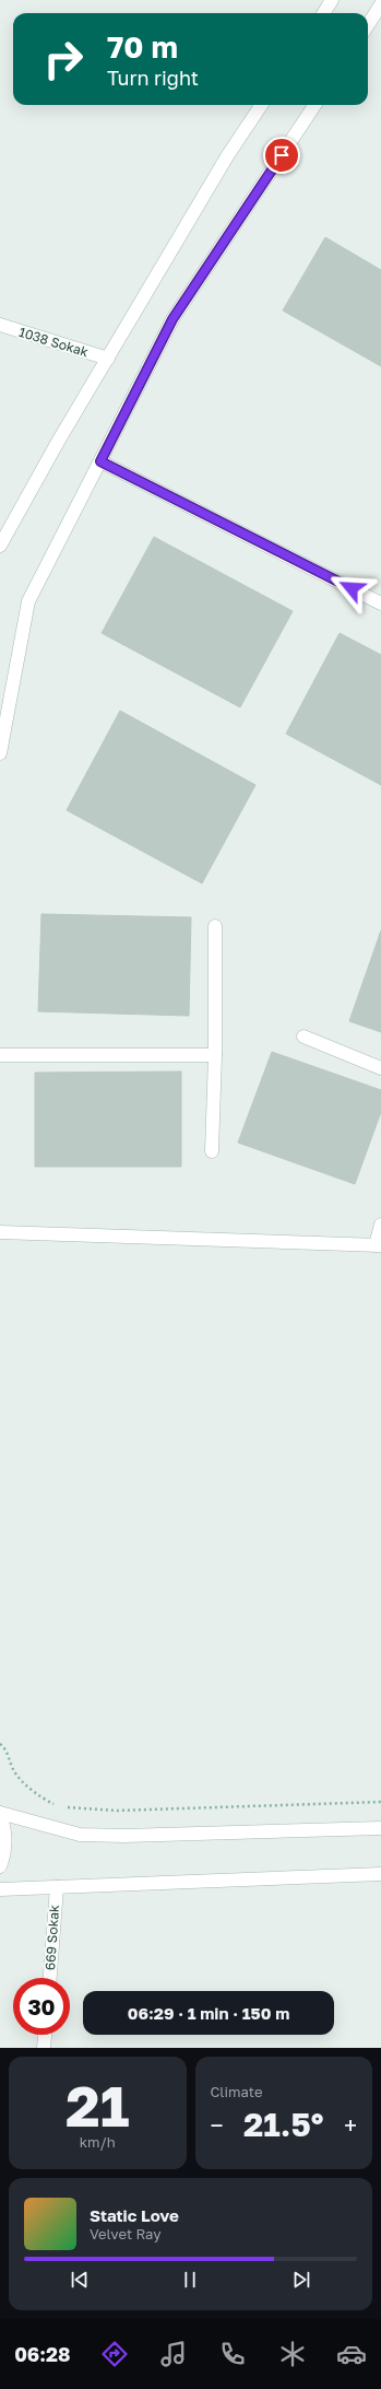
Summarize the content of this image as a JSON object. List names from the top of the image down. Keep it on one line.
{"streets":{"street":["1038 Sokak","669 Sokak"]},"page":{"turn":["70 m","Turn right"],"limit":"30","trip":"06:29 · 1 min · 150 m","tile":[["21","km/h"],"Climate"],"heat":["−","21.5°","+"],"song":["Static Love","Velvet Ray"],"tabs":"06:28"}}
